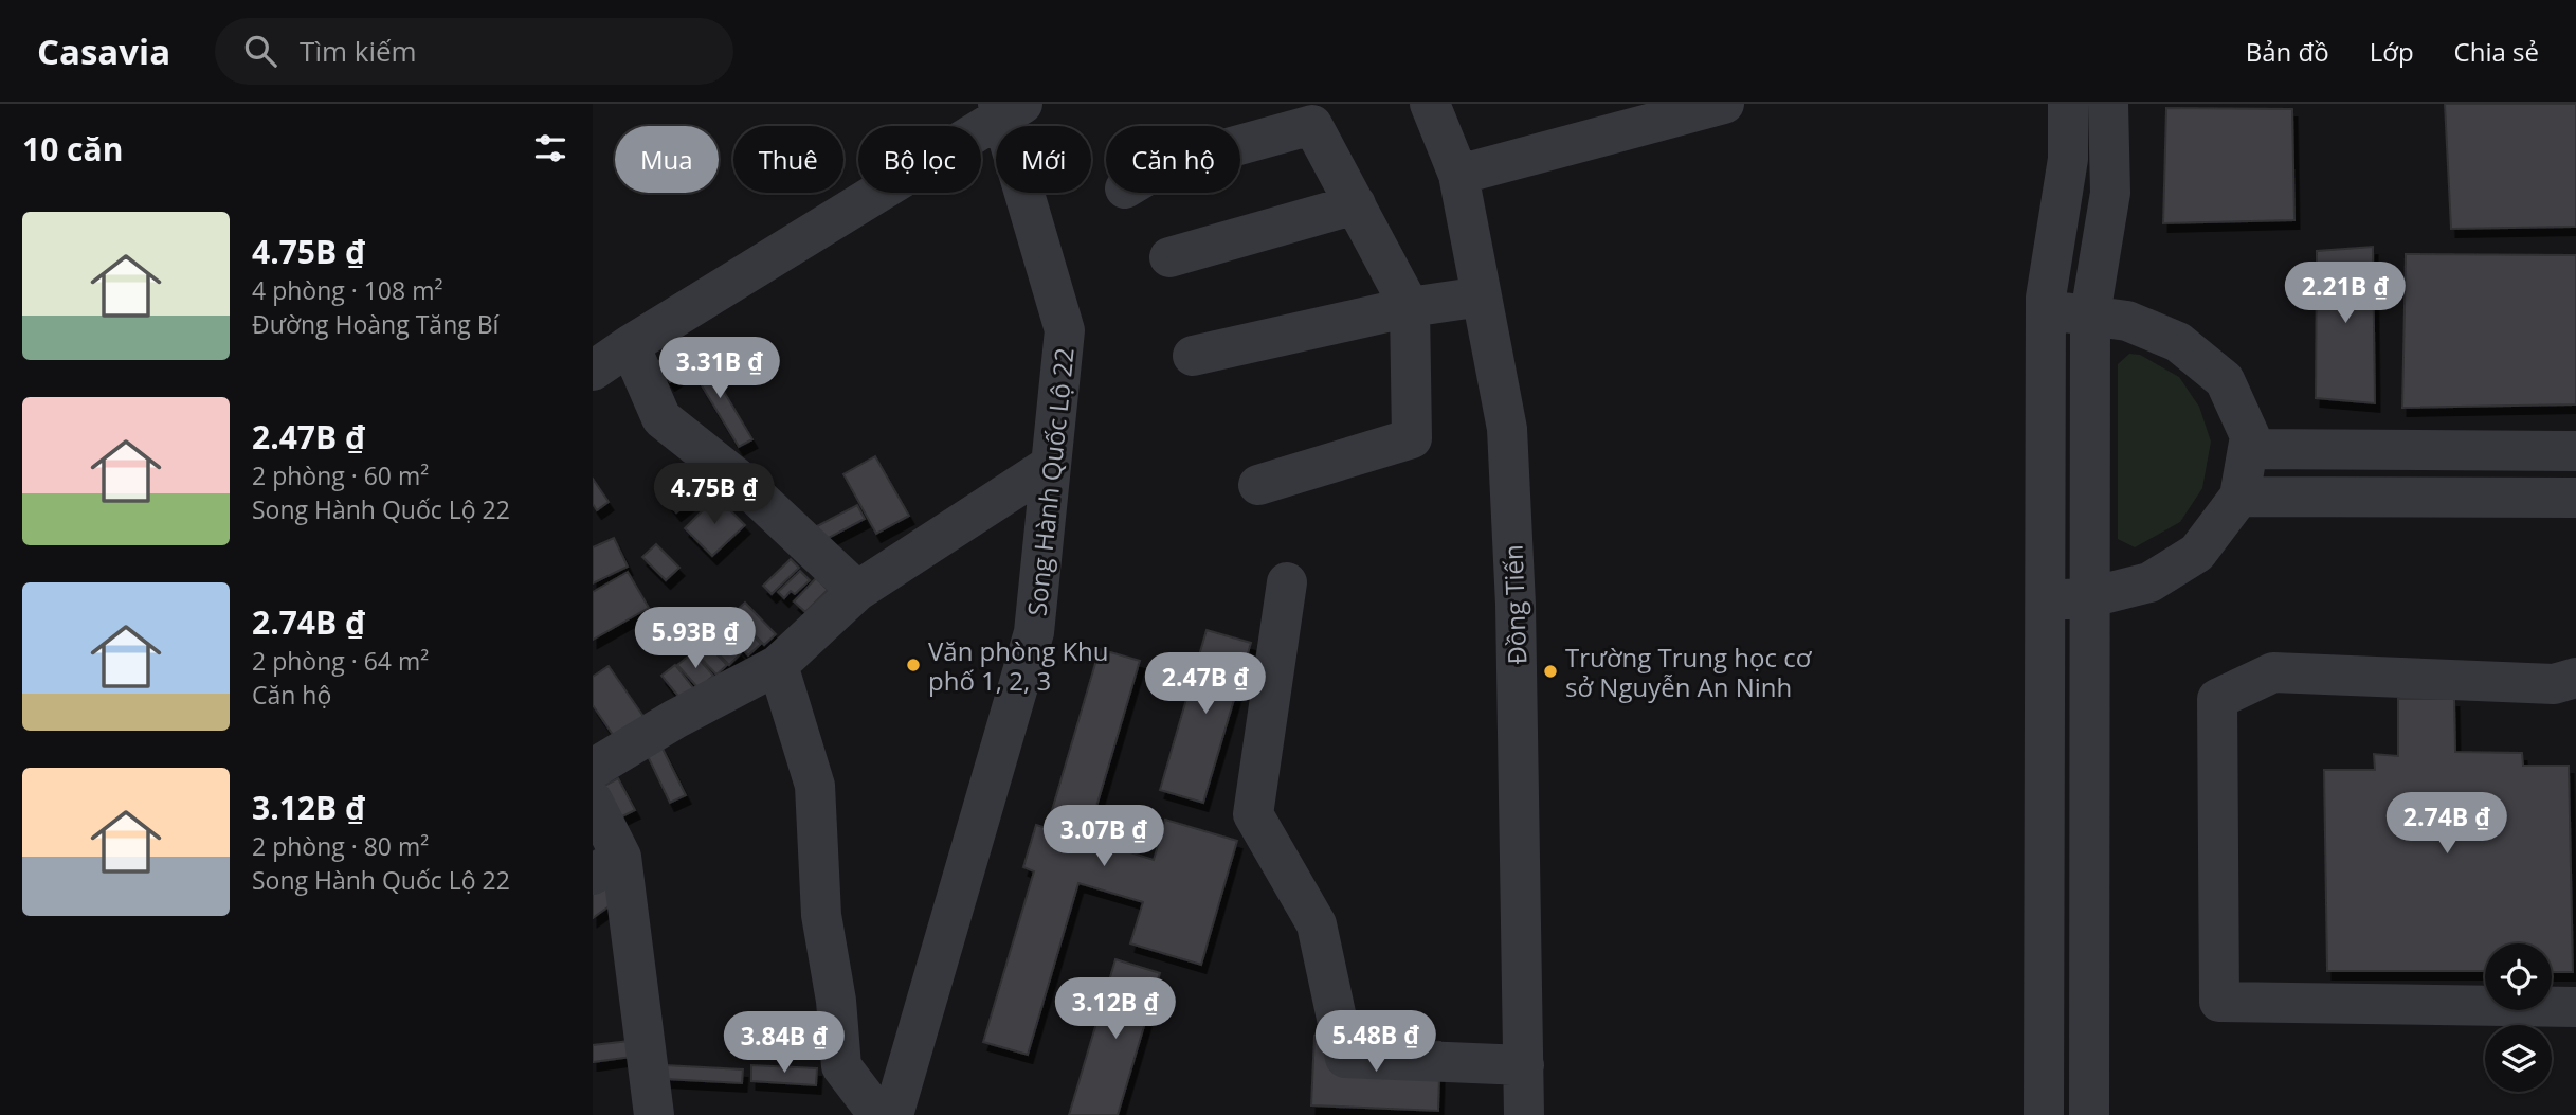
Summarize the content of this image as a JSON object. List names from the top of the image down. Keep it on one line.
{"streets":{"street":["Song Hành Quốc Lộ 22","Đồng Tiến"]},"places":["Văn phòng Khu phố 1, 2, 3","Trường Trung học cơ sở Nguyễn An Ninh"],"page":{"header":"Casavia","search":"Tìm kiếm","nav":["Bản đồ","Lớp","Chia sẻ"],"heading":"10 căn","chip":["Mua","Thuê","Bộ lọc","Mới","Căn hộ"],"list":[{"name":"4.75B ₫","note":"4 phòng · 108 m² · Đường Hoàng Tăng Bí"},{"name":"2.47B ₫","note":"2 phòng · 60 m² · Song Hành Quốc Lộ 22"},{"name":"2.74B ₫","note":"2 phòng · 64 m² · Căn hộ"},{"name":"3.12B ₫","note":"2 phòng · 80 m² · Song Hành Quốc Lộ 22"}],"price":["2.21B ₫","3.31B ₫","4.75B ₫","5.93B ₫","2.47B ₫","2.74B ₫","3.07B ₫","3.12B ₫","5.48B ₫","3.84B ₫"]}}
